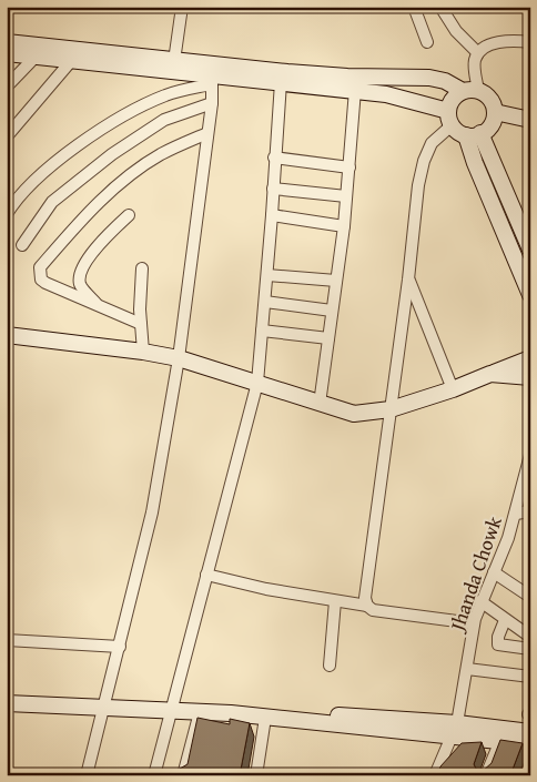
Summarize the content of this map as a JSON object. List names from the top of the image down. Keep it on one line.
{"streets":{"street":["Jhanda Chowk"]}}
